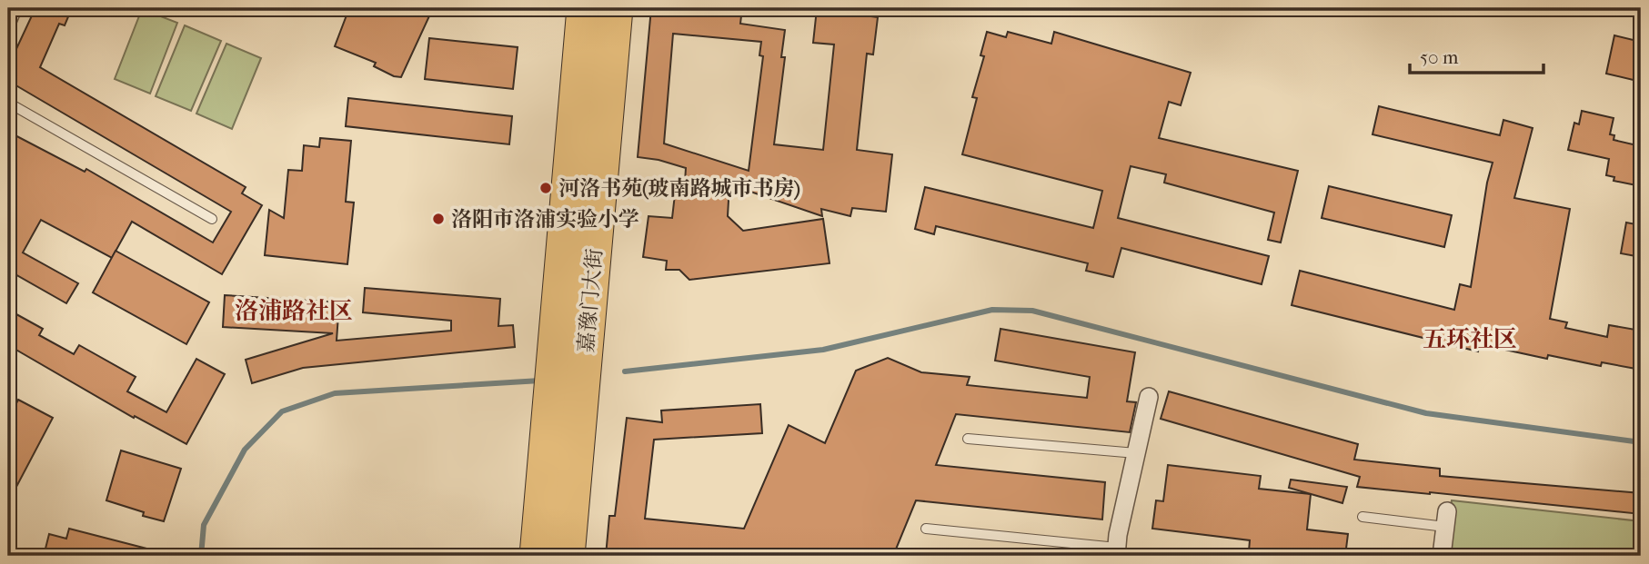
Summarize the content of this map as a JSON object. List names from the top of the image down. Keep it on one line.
{"streets":{"highway":["嘉豫门大街"]},"districts":["洛浦路社区","五环社区"],"places":["河洛书苑(玻南路城市书房)","洛阳市洛浦实验小学"],"scale_bar":"50 m"}
